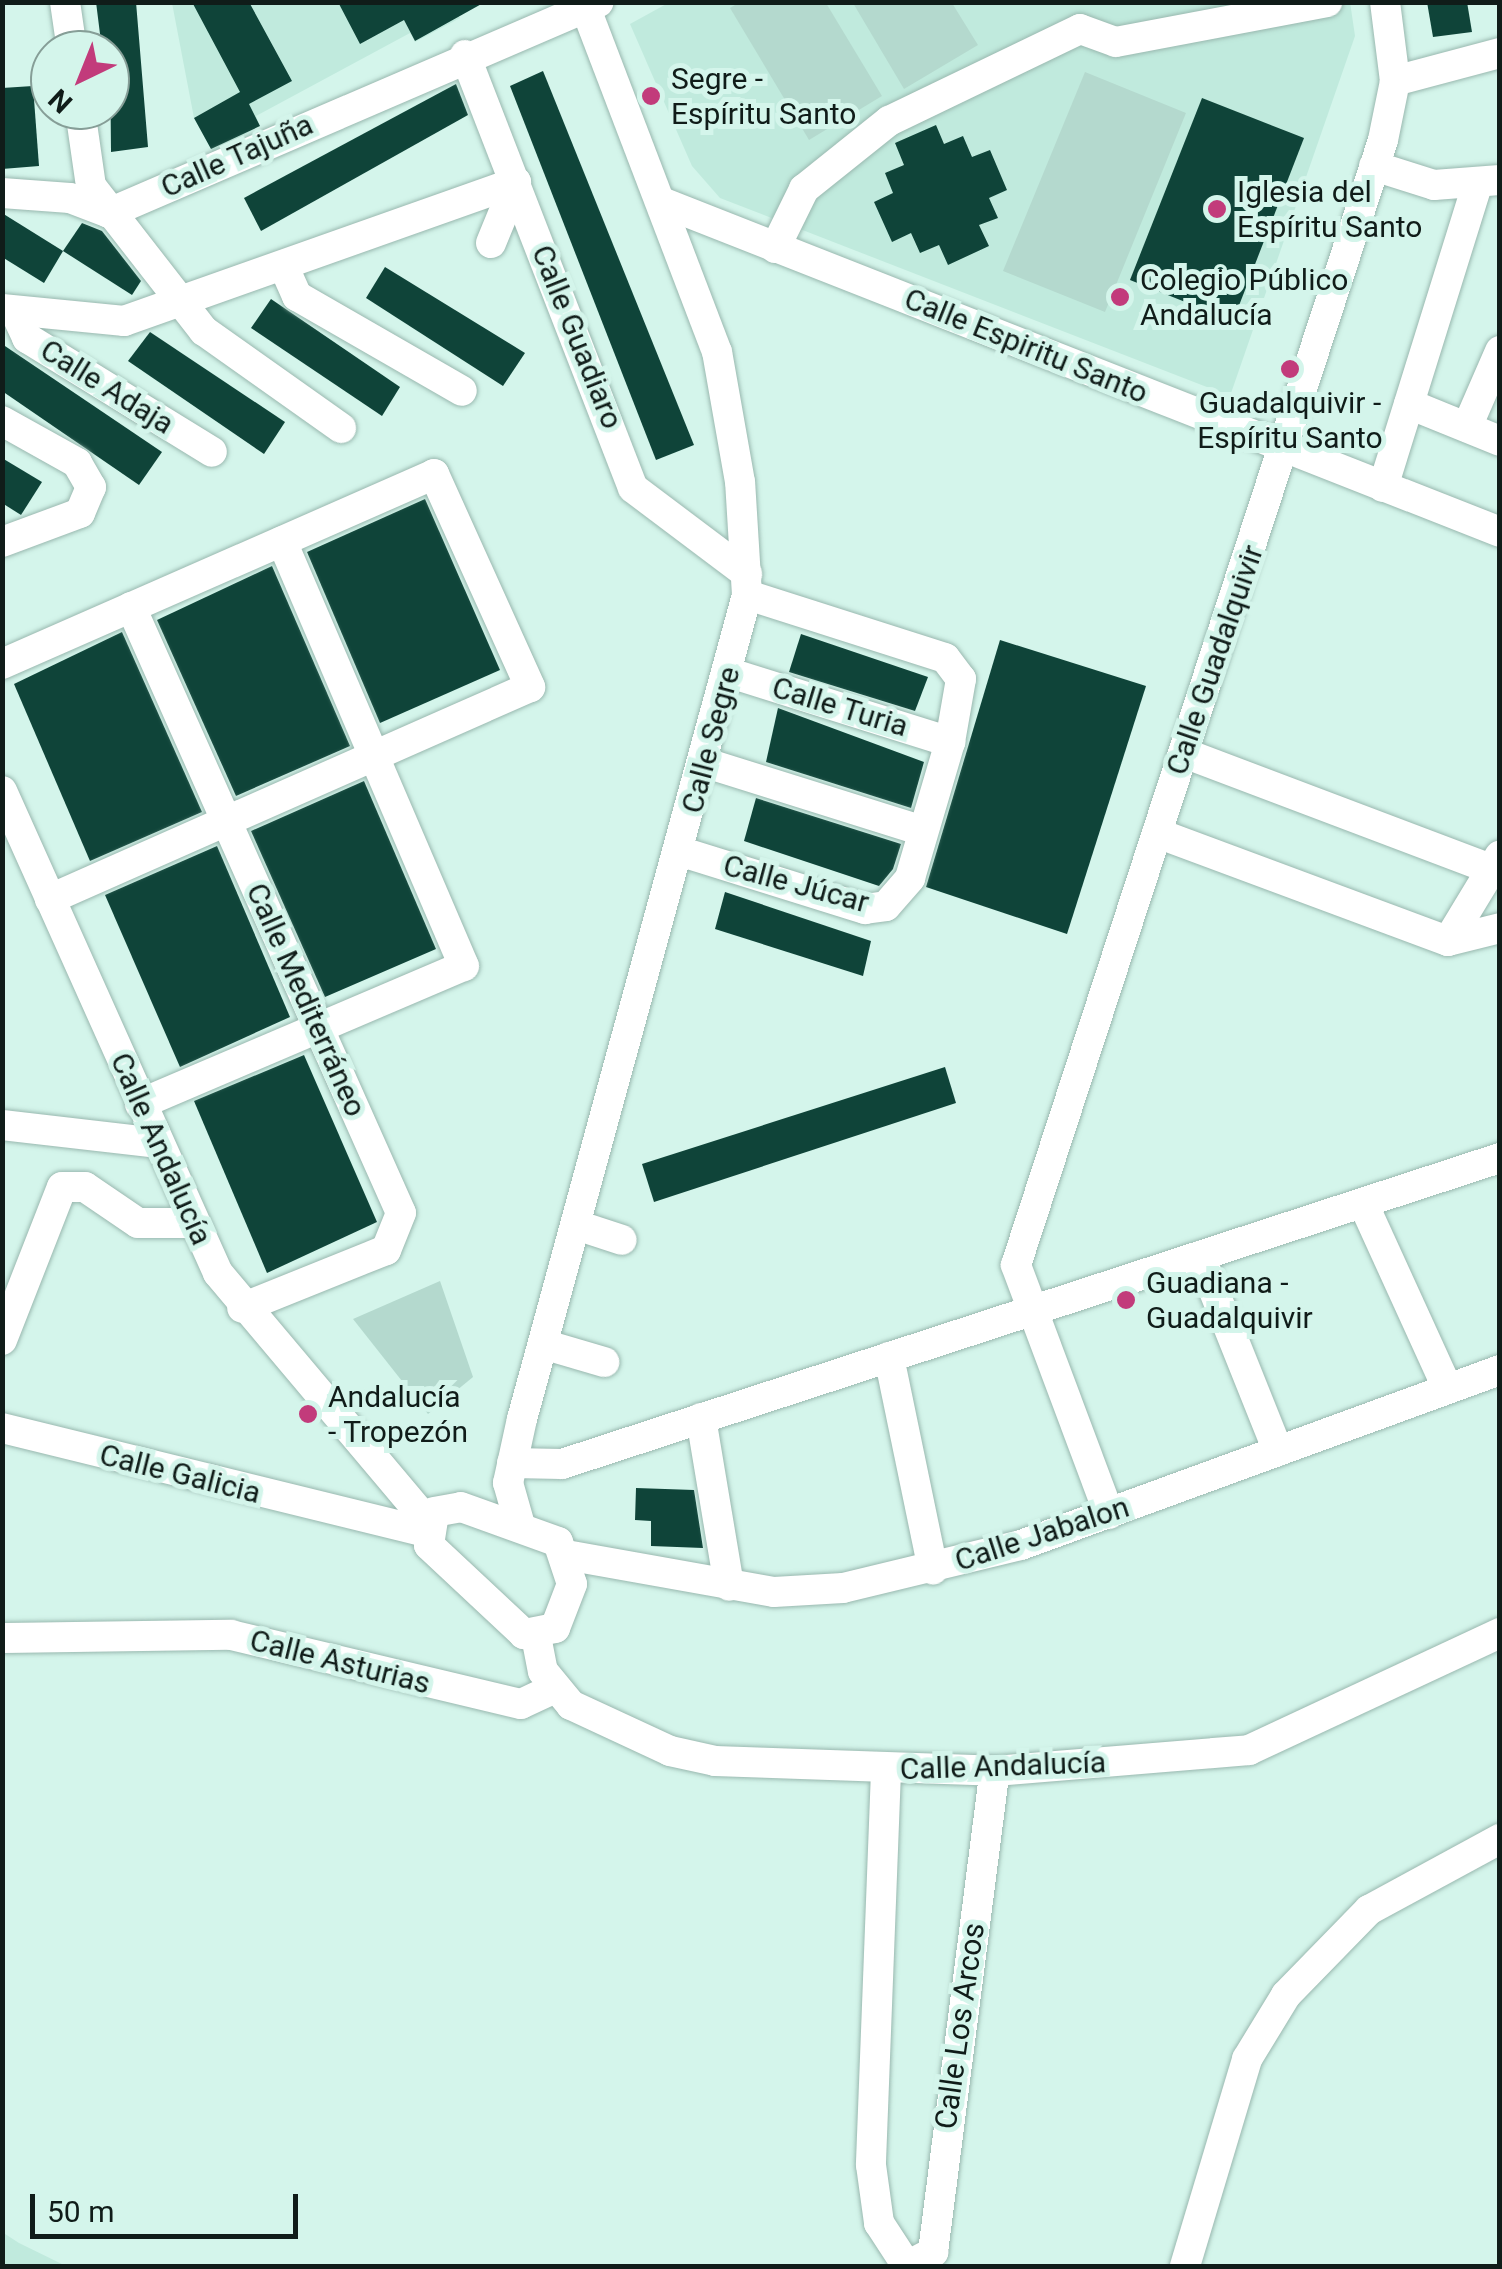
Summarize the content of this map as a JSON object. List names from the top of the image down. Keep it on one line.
{"streets":{"street":["Calle Tajuña","Calle Guadiaro","Calle Espiritu Santo","Calle Adaja","Calle Guadalquivir","Calle Turia","Calle Segre","Calle Júcar","Calle Mediterráneo","Calle Andalucía","Calle Galicia","Calle Jabalon","Calle Asturias","Calle Los Arcos"]},"crossings":[["Calle Tajuña","Calle Guadiaro"],["Calle Tajuña","Calle Segre"],["Calle Guadiaro","Calle Turia"],["Calle Guadiaro","Calle Segre"],["Calle Guadiaro","Calle Júcar"],["Calle Espiritu Santo","Calle Guadalquivir"],["Calle Espiritu Santo","Calle Segre"],["Calle Guadalquivir","Calle Jabalon"],["Calle Turia","Calle Segre"],["Calle Segre","Calle Júcar"],["Calle Mediterráneo","Calle Andalucía"],["Calle Andalucía","Calle Galicia"],["Calle Andalucía","Calle Asturias"],["Calle Andalucía","Calle Los Arcos"]],"places":["Segre - Espíritu Santo","Iglesia del Espíritu Santo","Colegio Público Andalucía","Guadalquivir - Espíritu Santo","Guadiana - Guadalquivir","Andalucía - Tropezón"],"scale_bar":"50 m","north":"bottom left"}
